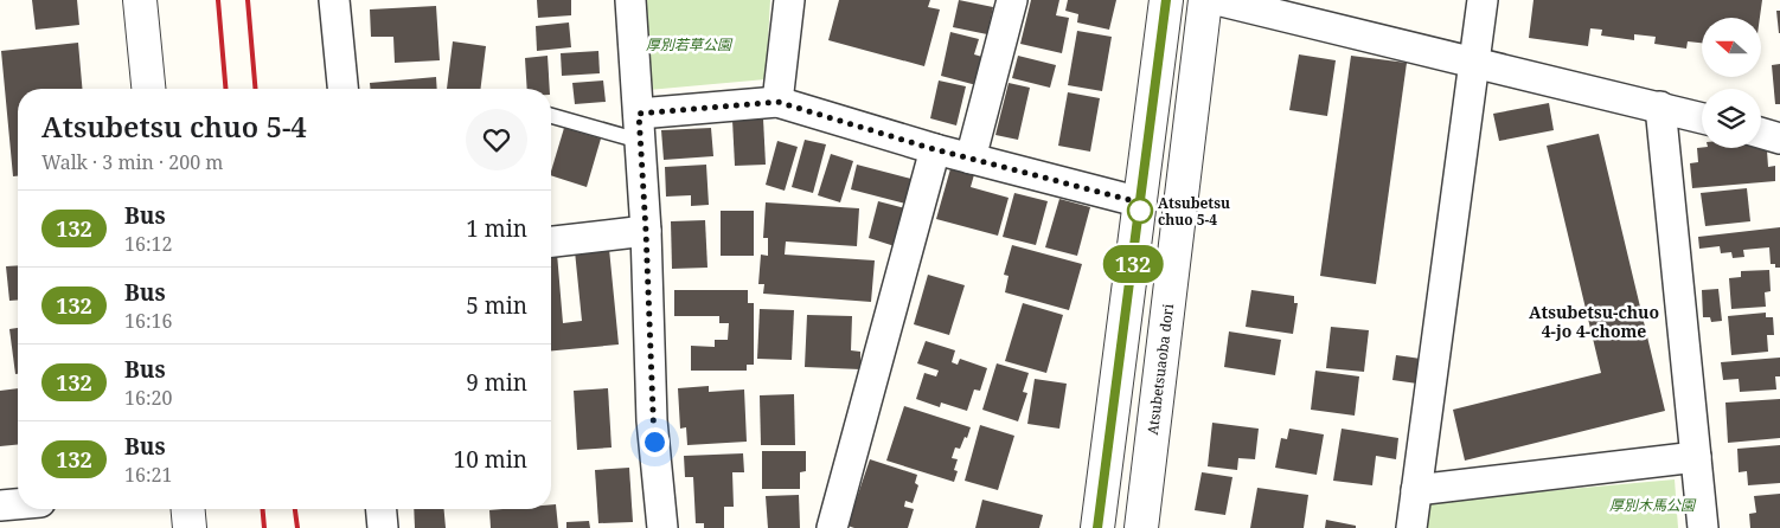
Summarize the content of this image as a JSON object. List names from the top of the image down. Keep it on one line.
{"streets":{"street":["Atsubetsuaoba dori"]},"districts":["Atsubetsu-chuo 4-jo 4-chome"],"parks":["厚別若草公園","厚別木馬公園"],"places":["Atsubetsu chuo 5-4"],"lines":["bus line 132"],"north":"left","page":{"on_map":"132","heading":["Atsubetsu chuo 5-4","Walk · 3 min · 200 m"],"list":[{"mark":"132","name":"Bus","note":"16:12","value":"1 min"},{"mark":"132","name":"Bus","note":"16:16","value":"5 min"},{"mark":"132","name":"Bus","note":"16:20","value":"9 min"},{"mark":"132","name":"Bus","note":"16:21","value":"10 min"}]}}
